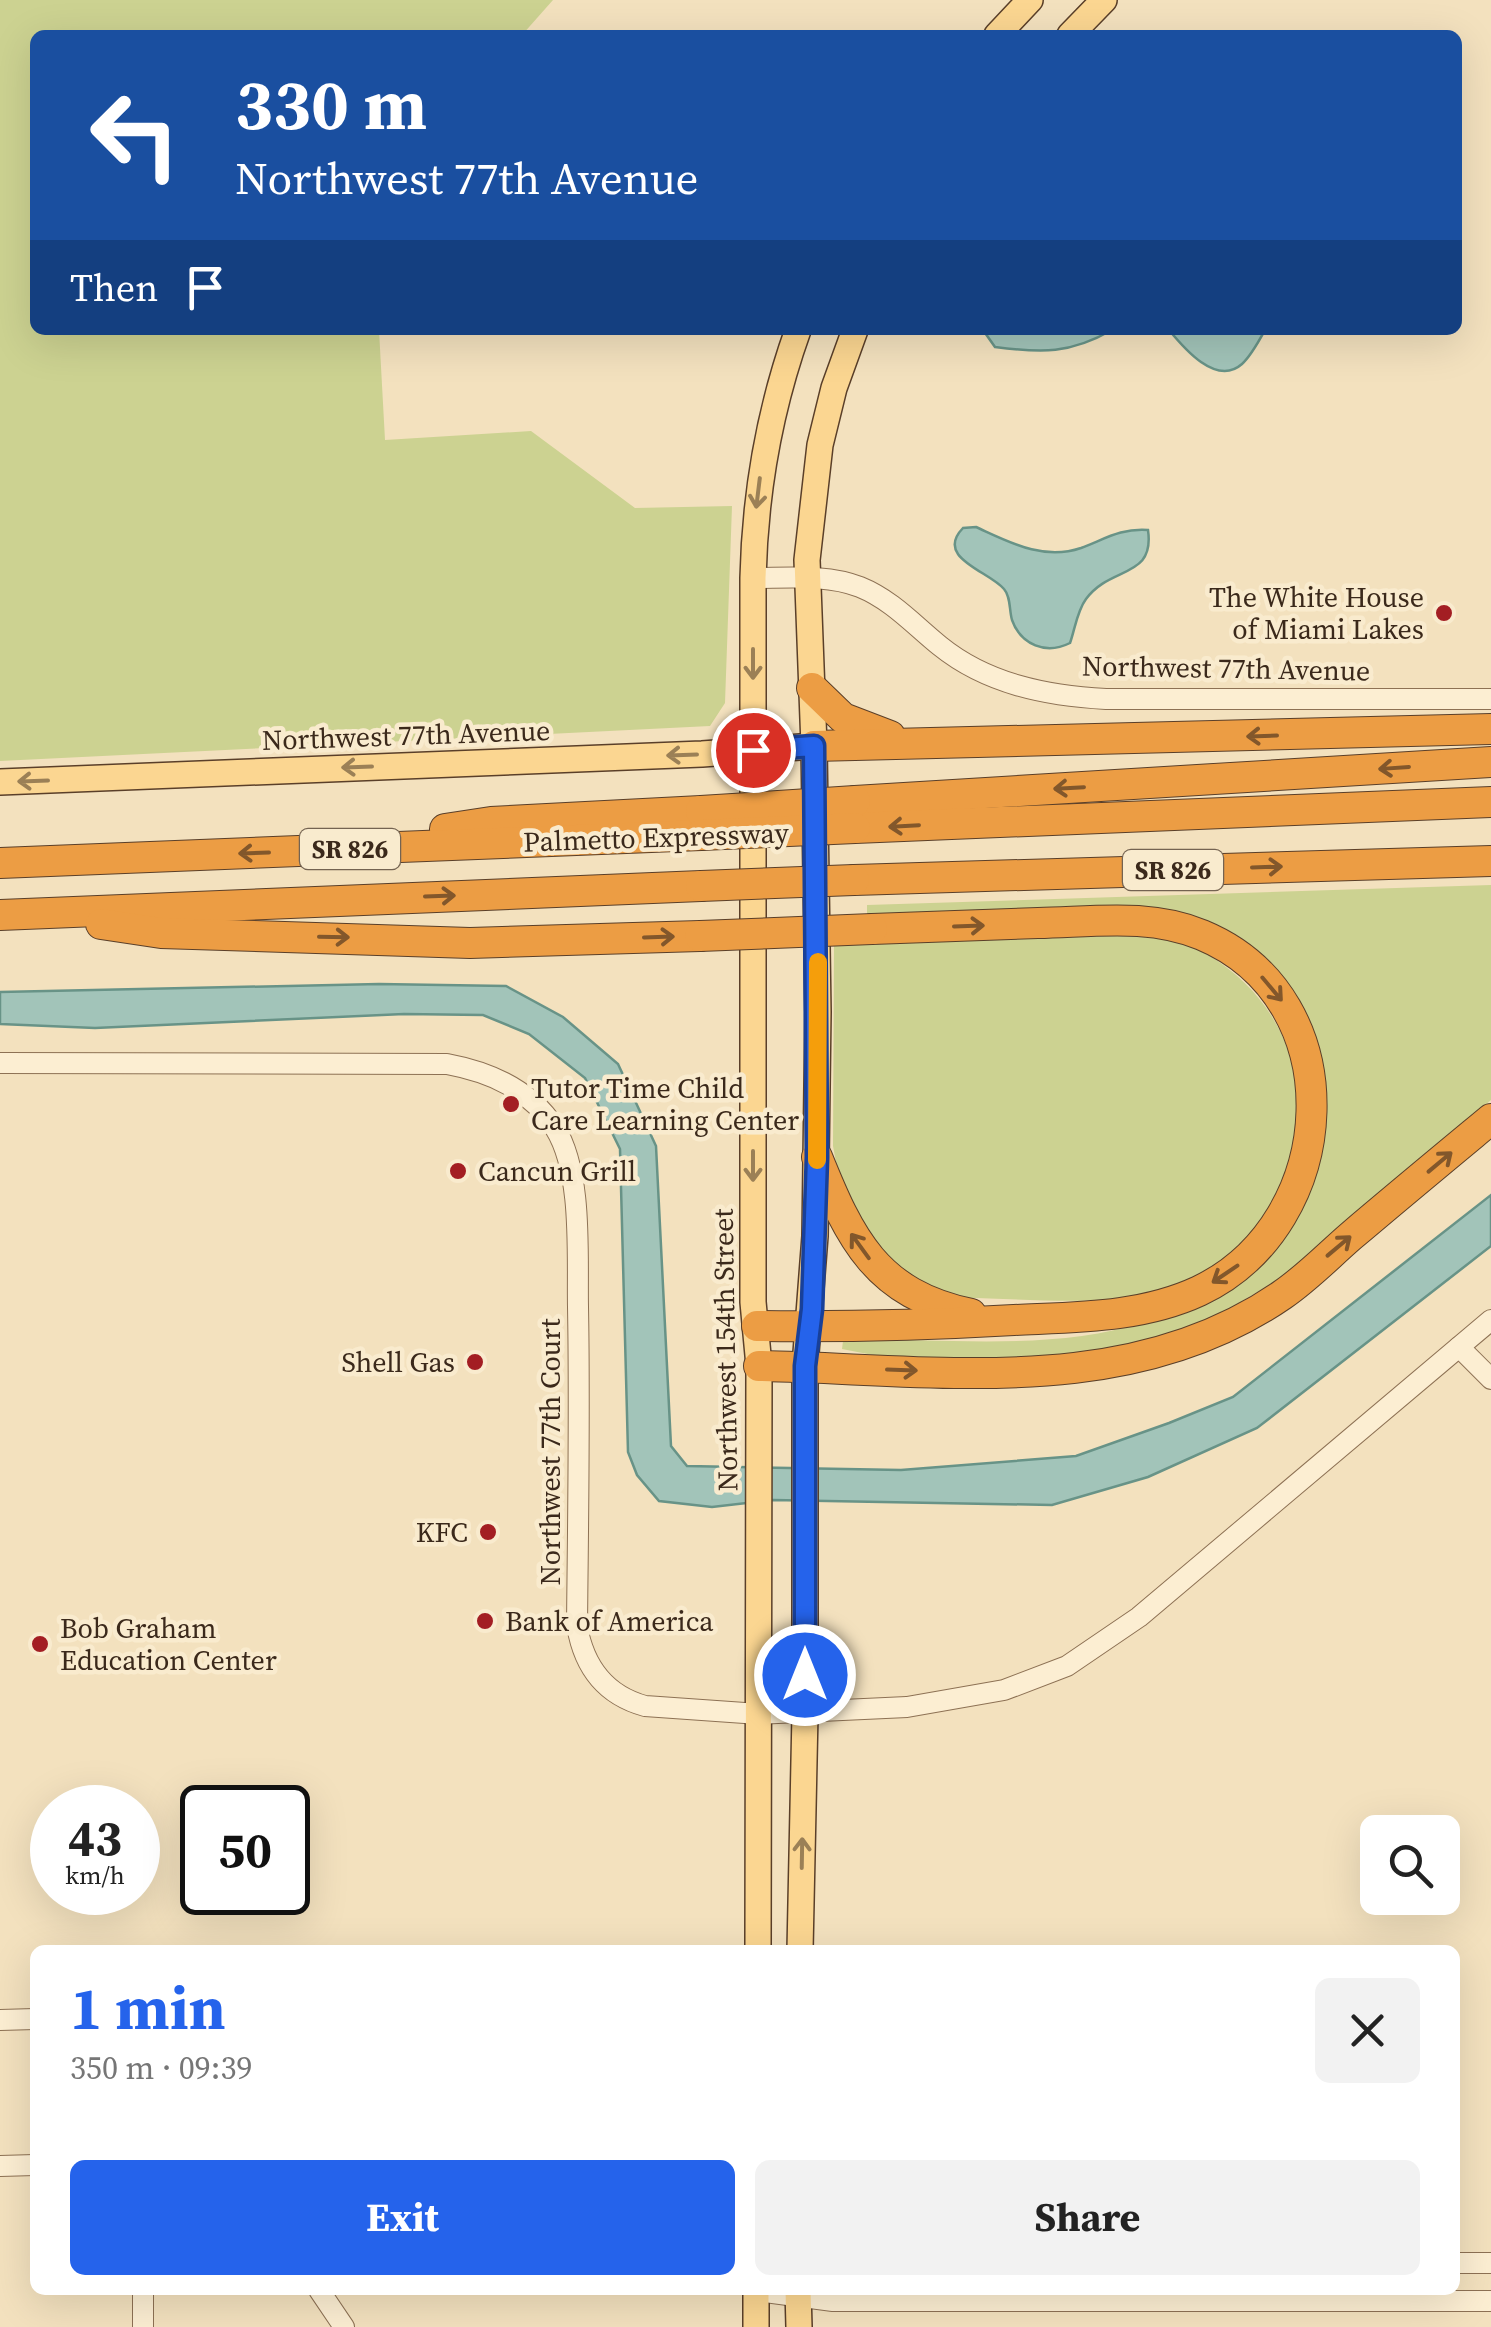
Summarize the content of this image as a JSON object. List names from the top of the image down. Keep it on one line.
{"streets":{"highway":["Palmetto Expressway","SR 826"],"main road":["Northwest 77th Avenue","Northwest 154th Street"],"street":["Northwest 77th Court"]},"crossings":[["Northwest 77th Avenue","Northwest 154th Street"],["Northwest 154th Street","Northwest 77th Court"]],"one_way":["Northwest 77th Avenue"],"places":["The White House of Miami Lakes","Tutor Time Child Care Learning Center","Cancun Grill","Shell Gas","KFC","Bank of America","Bob Graham Education Center"],"page":{"turn":["330 m","Northwest 77th Avenue"],"then":"Then","speed":"43 km/h","limit":"50","heading":["1 min","350 m · 09:39"],"buttons":["Exit","Share"]}}
